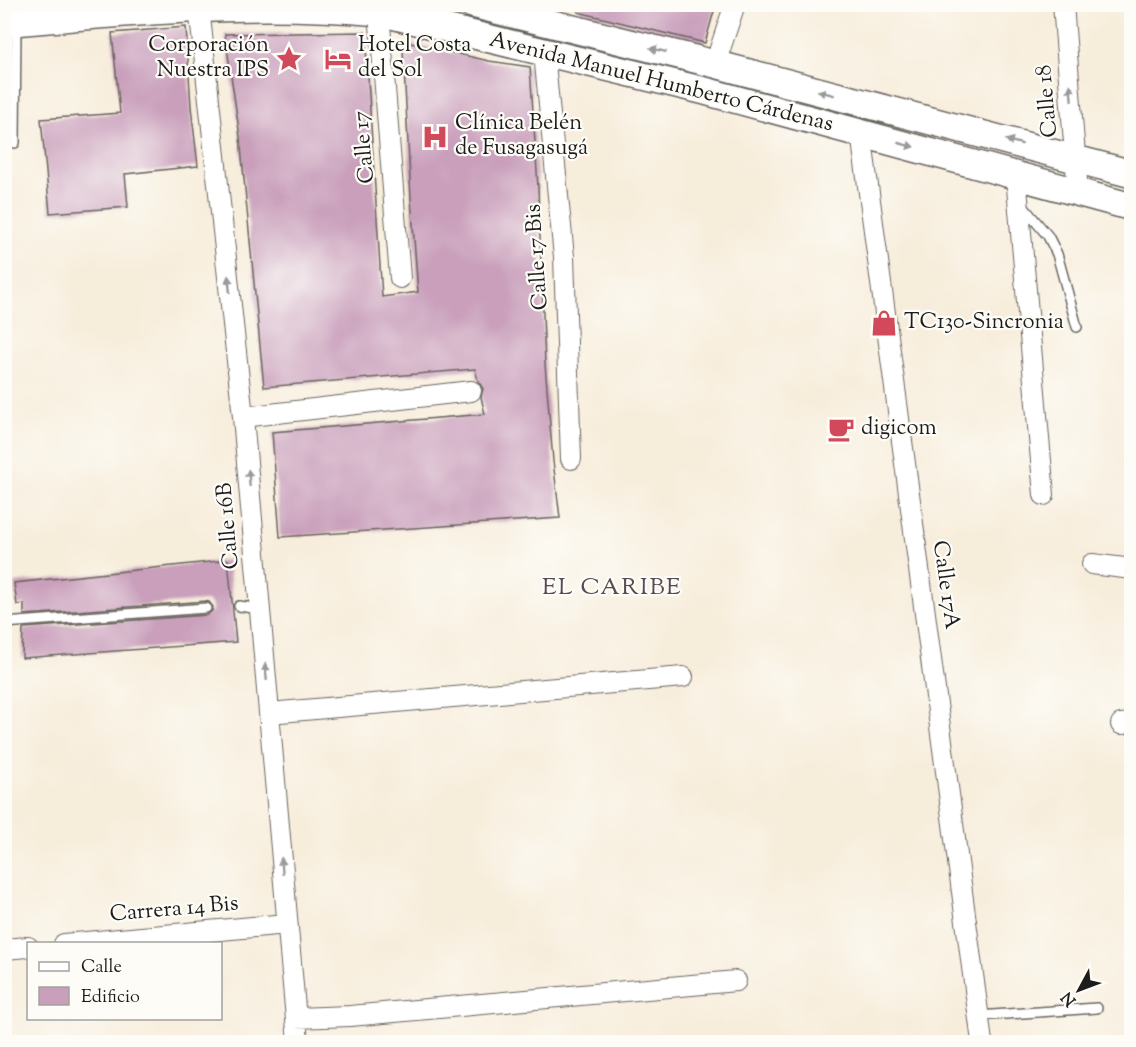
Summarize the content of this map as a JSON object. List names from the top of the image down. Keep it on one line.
{"streets":{"main road":["Avenida Manuel Humberto Cárdenas"],"street":["Calle 18","Calle 17","Calle 17 Bis","Calle 16B","Calle 17A","Carrera 14 Bis"]},"crossings":[["Avenida Manuel Humberto Cárdenas","Calle 18"],["Avenida Manuel Humberto Cárdenas","Calle 17"],["Avenida Manuel Humberto Cárdenas","Calle 17 Bis"],["Avenida Manuel Humberto Cárdenas","Calle 16B"],["Avenida Manuel Humberto Cárdenas","Calle 17A"],["Calle 16B","Carrera 14 Bis"]],"one_way":["Calle 18","Calle 16B"],"districts":["EL CARIBE"],"places":{"place":["Corporación Nuestra IPS"],"hotel":["Hotel Costa del Sol"],"hospital":["Clínica Belén de Fusagasugá"],"shop":["TC130-Sincronia"],"cafe":["digicom"]},"legend":["Calle","Edificio"],"north":"bottom left"}
